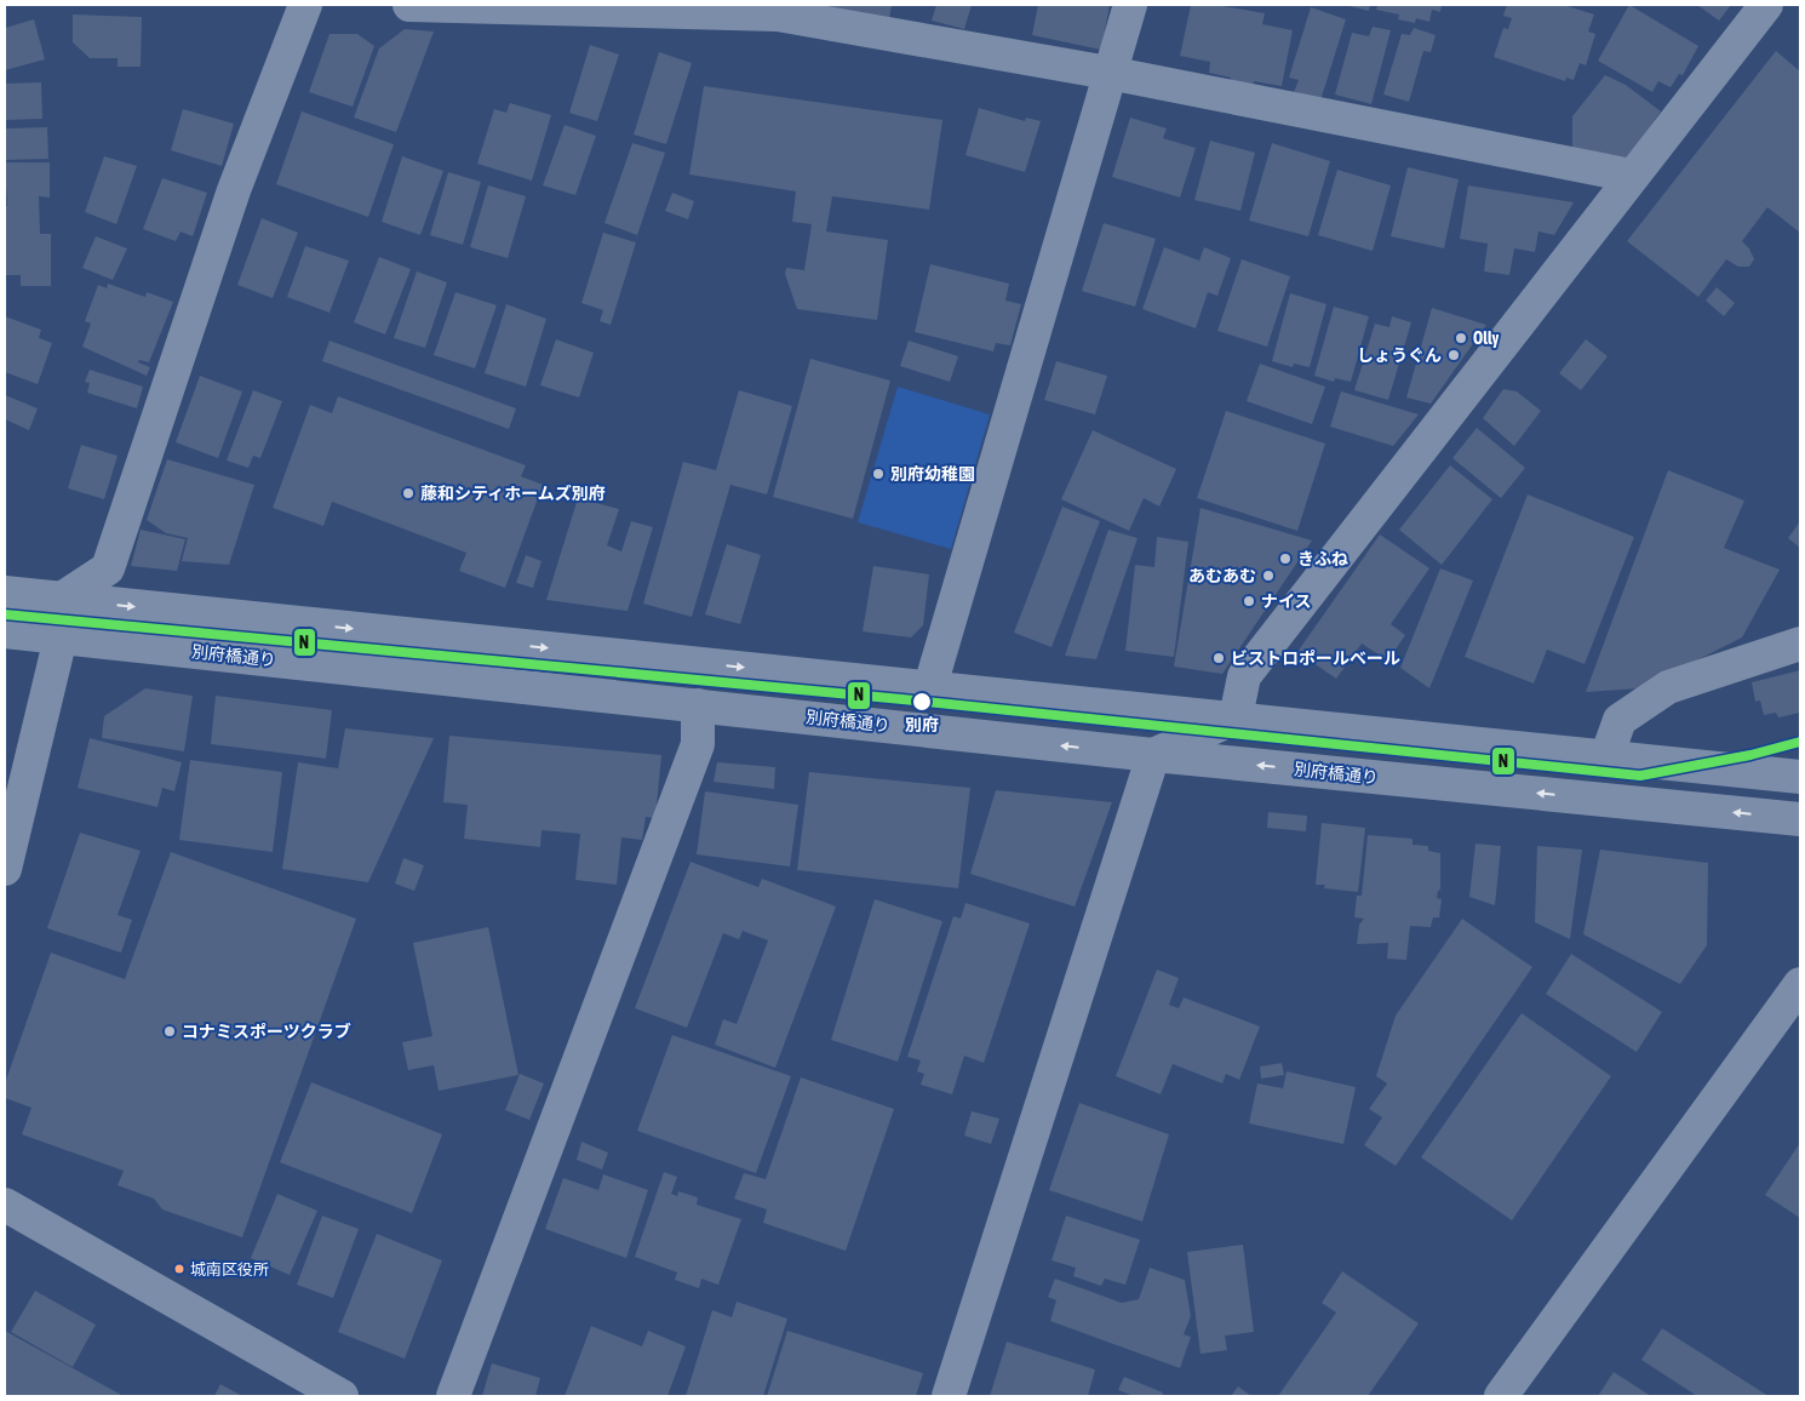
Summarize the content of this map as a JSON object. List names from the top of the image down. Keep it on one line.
{"streets":{"main road":["別府橋通り"]},"places":["Olly","しょうぐん","別府幼稚園","藤和シティホームズ別府","きふね","あむあむ","ナイス","ビストロポールべール","別府","コナミスポーツクラブ","城南区役所"],"lines":["transit line N"]}
